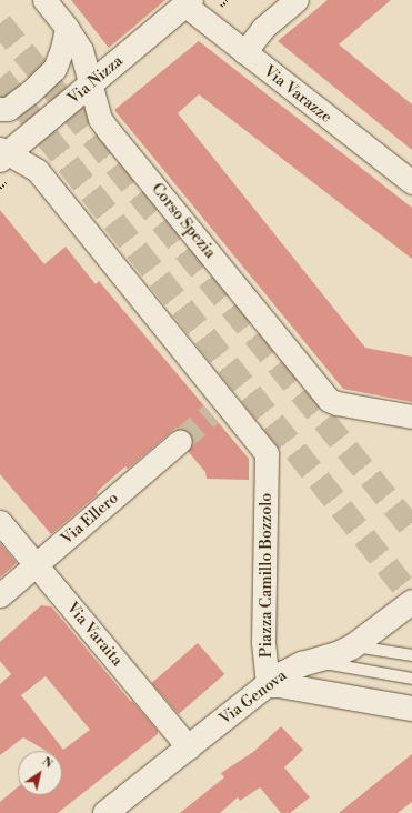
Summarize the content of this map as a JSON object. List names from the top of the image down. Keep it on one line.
{"streets":{"street":["Via Nizza","Via Varazze","Corso Spezia","Via Ellero","Piazza Camillo Bozzolo","Via Varaita","Via Genova"]},"crossings":[["Via Nizza","Via Varazze"],["Via Nizza","Corso Spezia"],["Via Nizza","Piazza Camillo Bozzolo"],["Via Ellero","Via Varaita"],["Piazza Camillo Bozzolo","Via Genova"],["Via Varaita","Via Genova"]],"north":"top right"}
